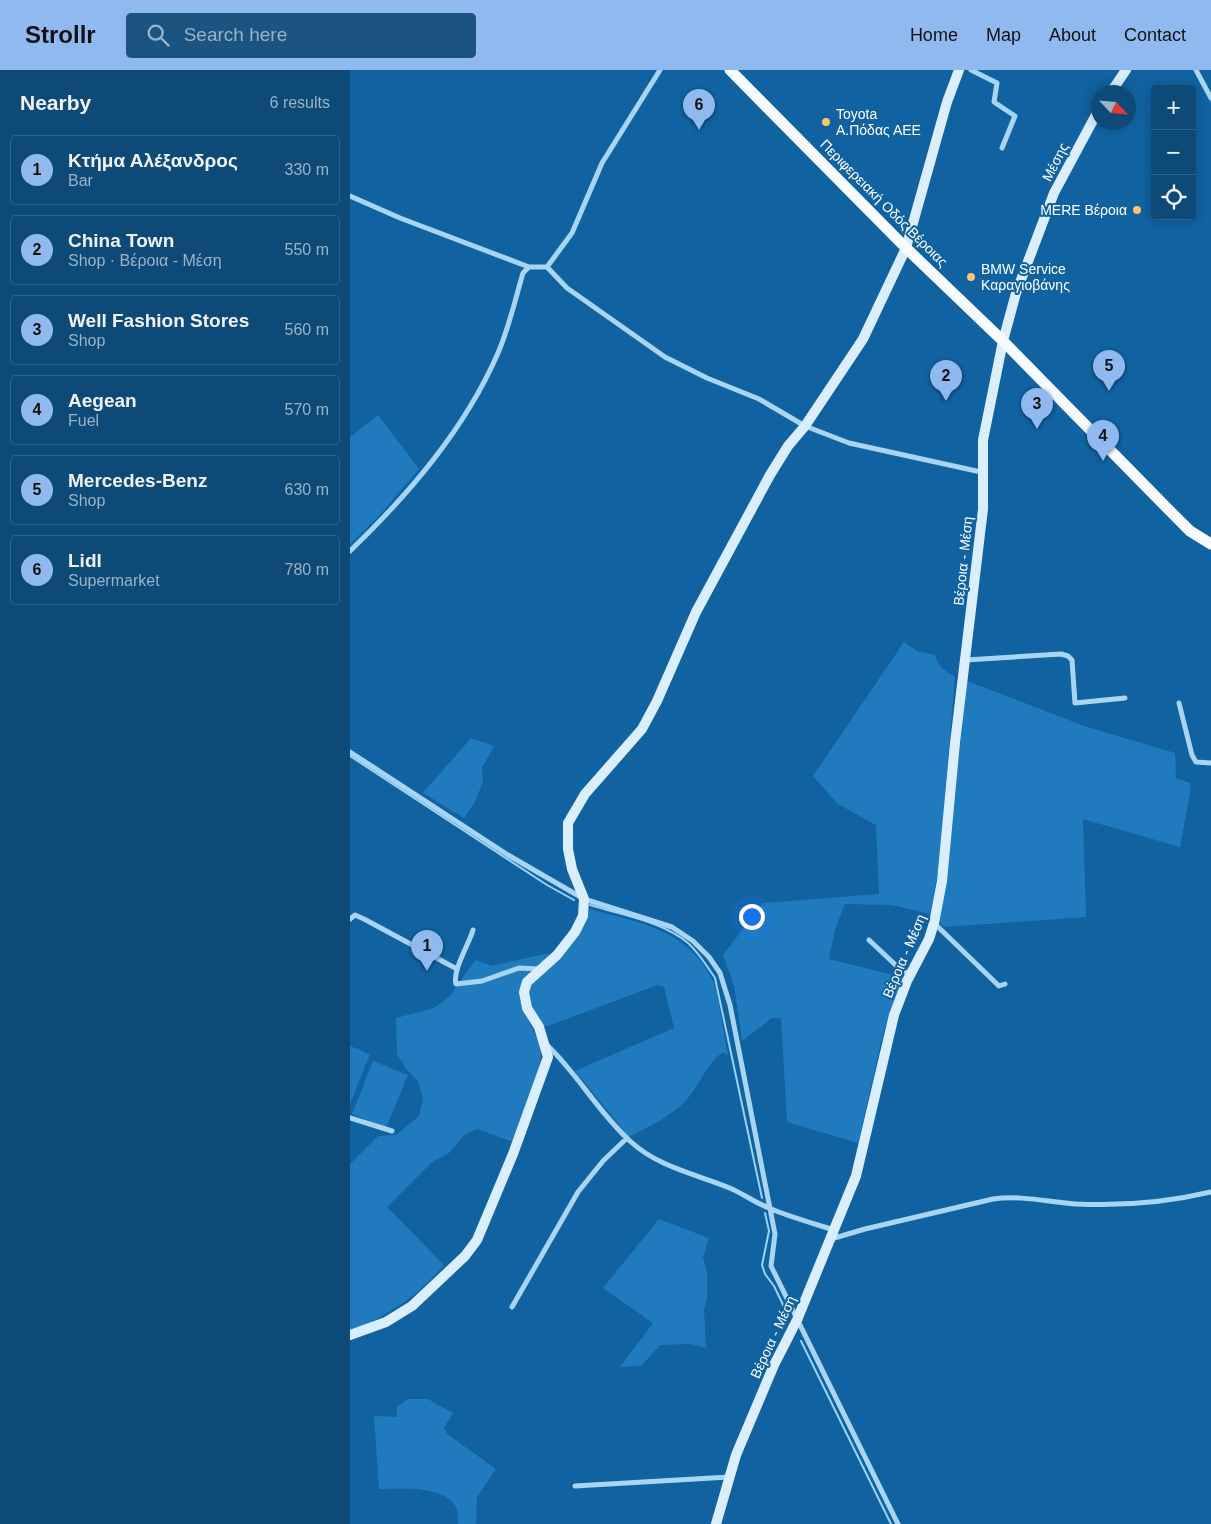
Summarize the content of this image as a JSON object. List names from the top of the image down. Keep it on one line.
{"streets":{"main road":["Περιφερειακή Οδός Βέροιας"],"street":["Μέσης","Βέροια - Μέση"]},"crossings":[["Μέσης","Περιφερειακή Οδός Βέροιας"],["Μέσης","Βέροια - Μέση"],["Περιφερειακή Οδός Βέροιας","Βέροια - Μέση"]],"places":["Toyota Α.Πόδας ΑΕΕ","MERE Βέροια","BMW Service Καραγιοβάνης"],"north":"bottom right","page":{"header":"Strollr","search":"Search here","nav":["Home","Map","About","Contact"],"heading":["Nearby","6 results"],"map_buttons":["+","−"],"pins":["6","5","2","3","4","1"],"list":[{"mark":"1","name":"Κτήμα Αλέξανδρος","note":"Bar","value":"330 m"},{"mark":"2","name":"China Town","note":"Shop · Βέροια - Μέση","value":"550 m"},{"mark":"3","name":"Well Fashion Stores","note":"Shop","value":"560 m"},{"mark":"4","name":"Aegean","note":"Fuel","value":"570 m"},{"mark":"5","name":"Mercedes-Benz","note":"Shop","value":"630 m"},{"mark":"6","name":"Lidl","note":"Supermarket","value":"780 m"}]}}
